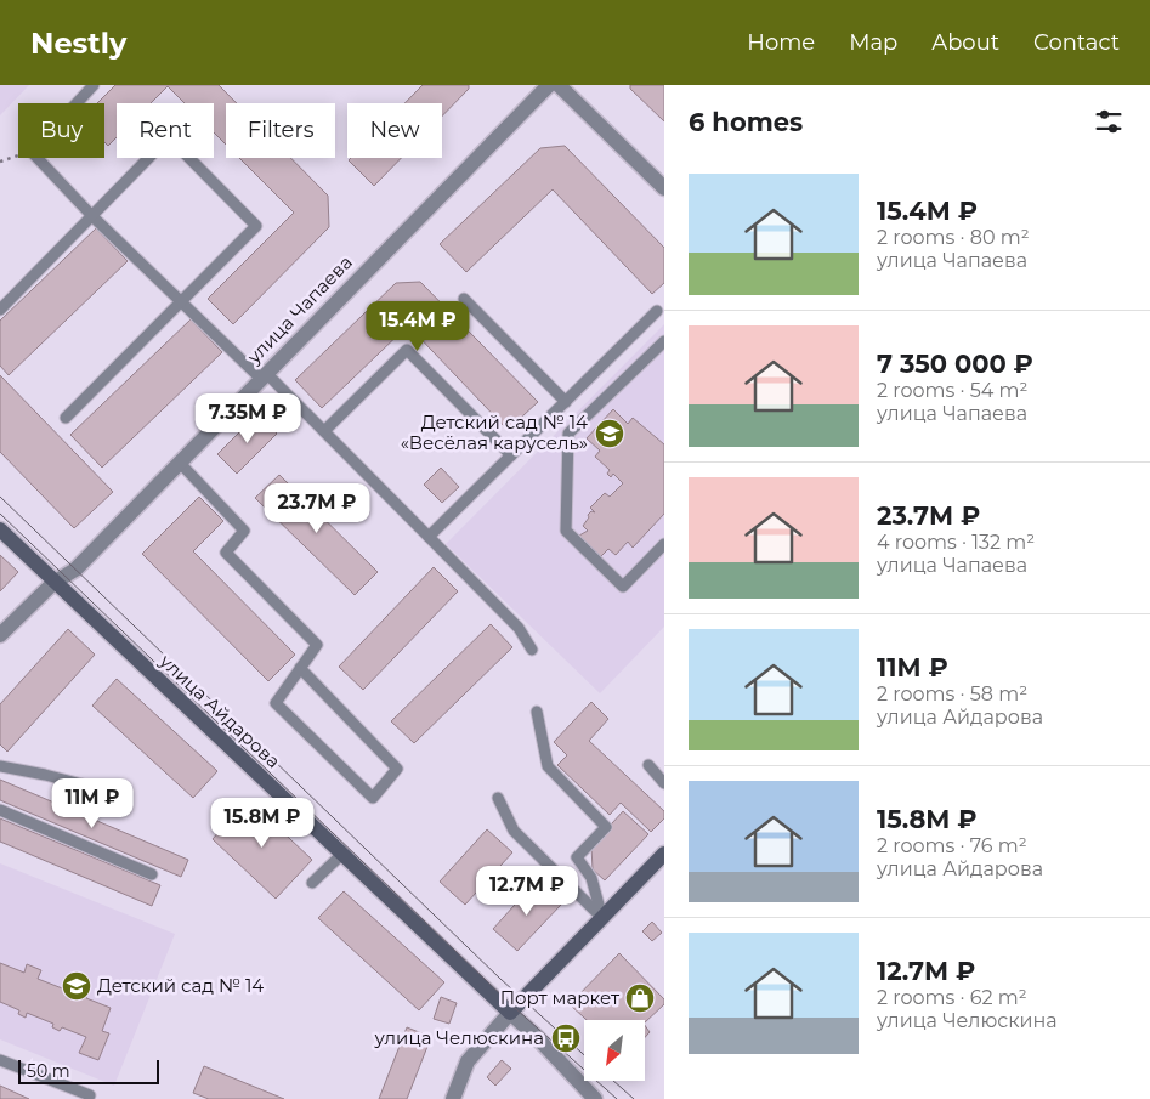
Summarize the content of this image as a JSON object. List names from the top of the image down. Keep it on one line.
{"streets":{"street":["улица Чапаева","улица Айдарова"]},"crossings":[["улица Чапаева","улица Айдарова"]],"places":{"school or university":["Детский сад № 14 «Весёлая карусель»","Детский сад № 14"],"shop":["Порт маркет"],"bus stop":["улица Челюскина"]},"scale_bar":"50 m","north":"bottom left","page":{"header":"Nestly","nav":["Home","Map","About","Contact"],"heading":"6 homes","chip":["Buy","Rent","Filters","New"],"list":[{"name":"15.4M ₽","note":"2 rooms · 80 m² · улица Чапаева"},{"name":"7 350 000 ₽","note":"2 rooms · 54 m² · улица Чапаева"},{"name":"23.7M ₽","note":"4 rooms · 132 m² · улица Чапаева"},{"name":"11M ₽","note":"2 rooms · 58 m² · улица Айдарова"},{"name":"15.8M ₽","note":"2 rooms · 76 m² · улица Айдарова"},{"name":"12.7M ₽","note":"2 rooms · 62 m² · улица Челюскина"}],"price":["15.4M ₽","7.35M ₽","23.7M ₽","11M ₽","15.8M ₽","12.7M ₽"],"scale":"50 m"}}
